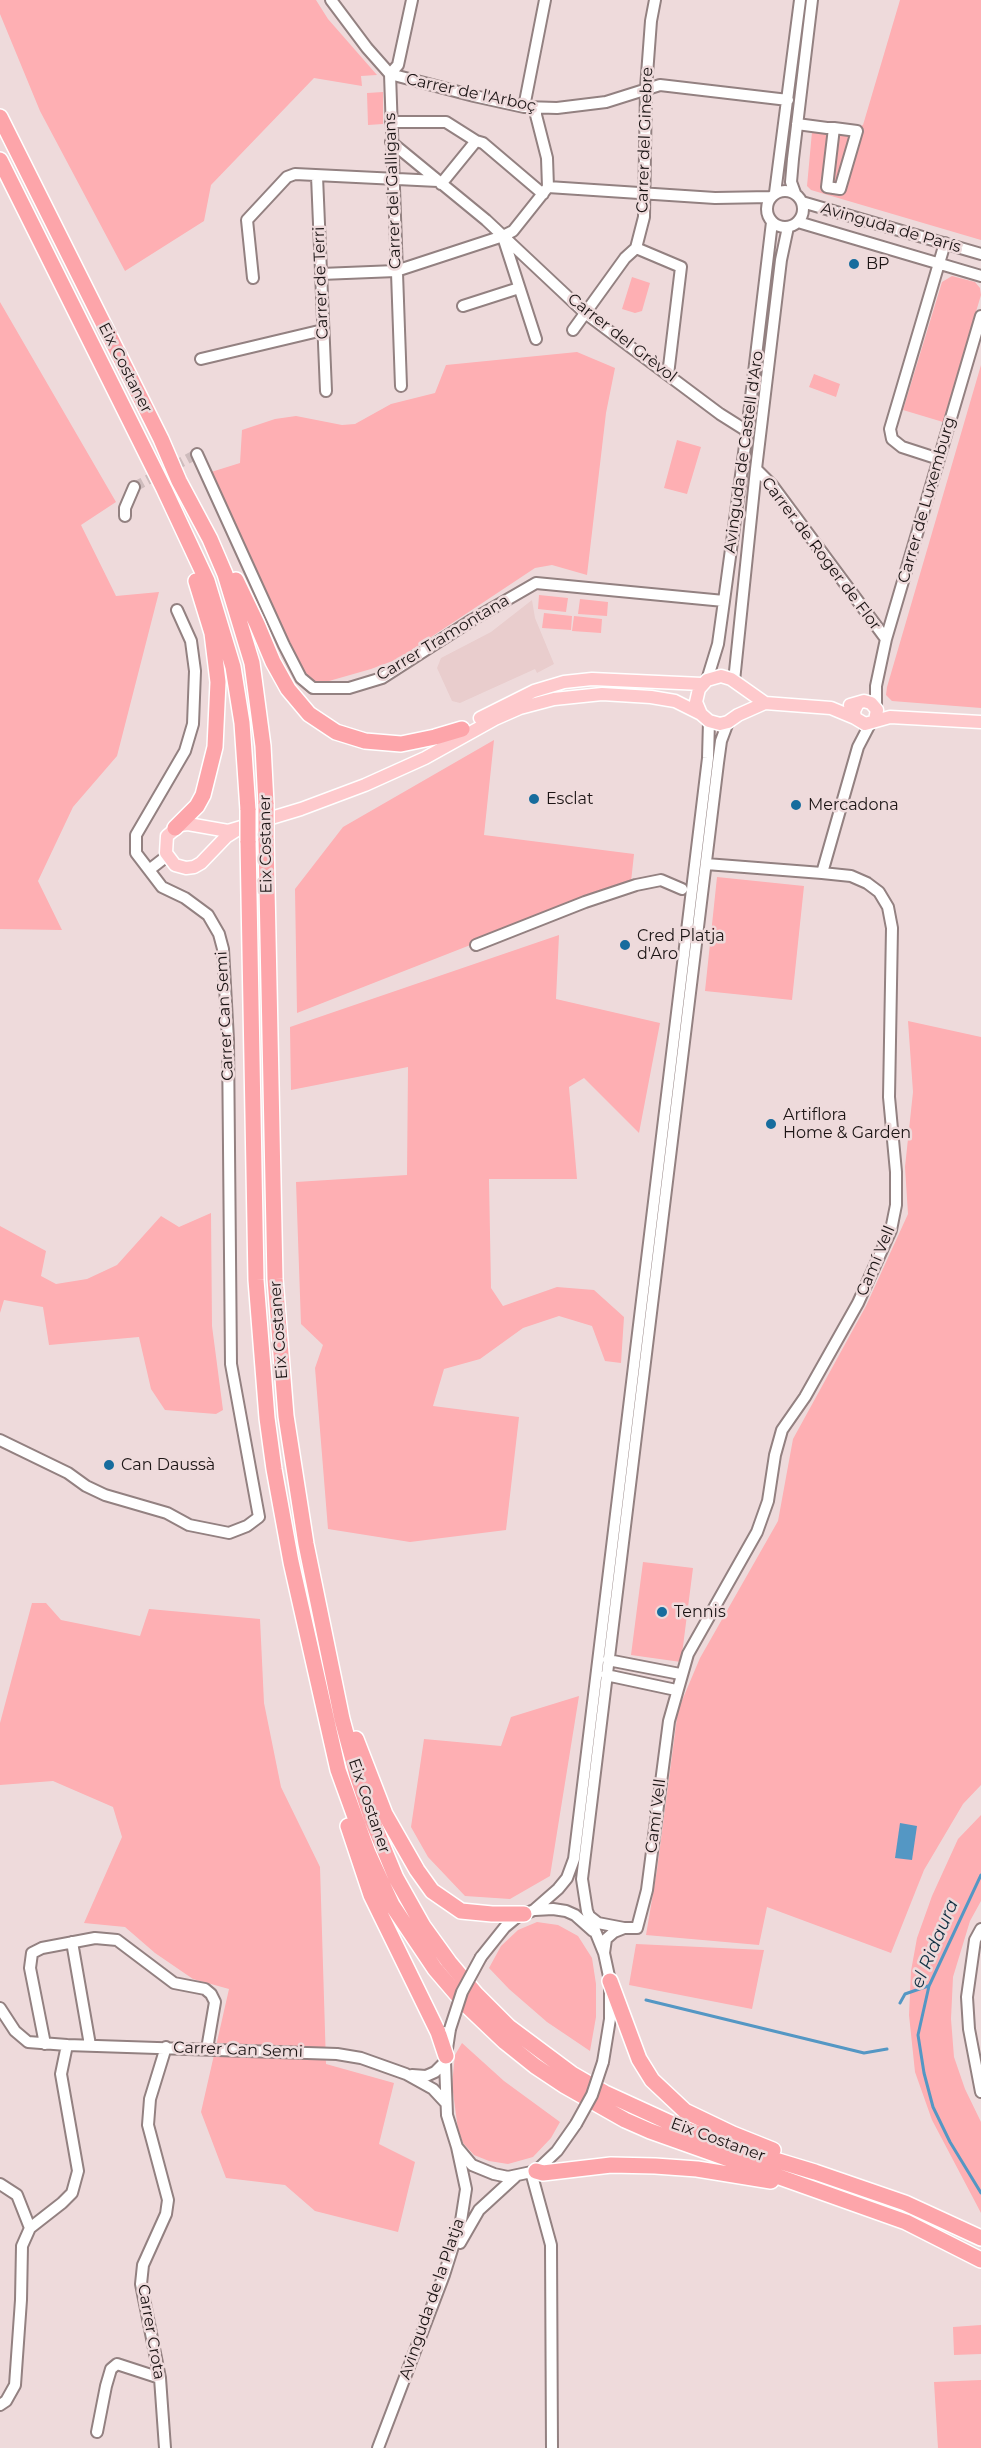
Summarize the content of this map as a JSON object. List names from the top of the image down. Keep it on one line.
{"streets":{"highway":["Eix Costaner"],"street":["Carrer de l'Arboç","Carrer del Ginebre","Carrer del Galligans","Avinguda de París","Carrer de Terri","Carrer del Grèvol","Avinguda de Castell d'Aro","Carrer de Luxemburg","Carrer de Roger de Flor","Carrer Tramontana","Carrer Can Semi","Camí Vell","Avinguda de la Platja","Carrer Crota"]},"crossings":[["Carrer de l'Arboç","Carrer del Ginebre"],["Carrer de l'Arboç","Carrer del Galligans"],["Carrer del Ginebre","Carrer del Grèvol"],["Carrer del Galligans","Carrer del Grèvol"],["Avinguda de París","Avinguda de Castell d'Aro"],["Carrer del Grèvol","Avinguda de Castell d'Aro"],["Avinguda de Castell d'Aro","Carrer de Roger de Flor"],["Avinguda de Castell d'Aro","Carrer Tramontana"],["Avinguda de Castell d'Aro","Avinguda de la Platja"],["Carrer de Luxemburg","Carrer de Roger de Flor"],["Carrer Can Semi","Avinguda de la Platja"],["Carrer Can Semi","Carrer Crota"]],"water":["el Ridaura"],"places":["BP","Esclat","Mercadona","Cred Platja d'Aro","Artiflora Home & Garden","Can Daussà","Tennis"]}
